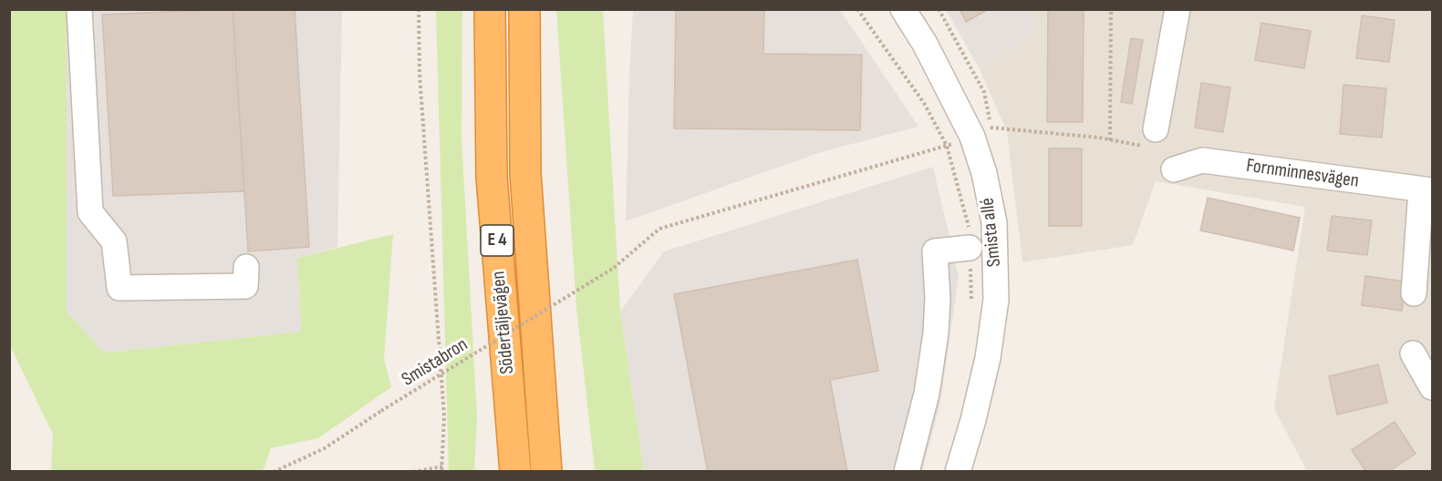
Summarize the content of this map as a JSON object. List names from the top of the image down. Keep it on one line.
{"streets":{"highway":["E 4","Södertäljevägen"],"street":["Fornminnesvägen","Smista allé"],"path":["Smistabron"]},"crossings":[["Smista allé","Smistabron"]]}
